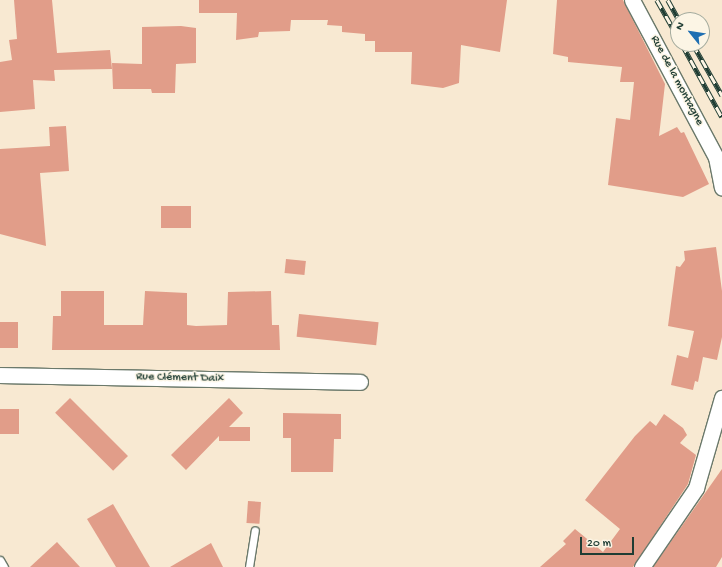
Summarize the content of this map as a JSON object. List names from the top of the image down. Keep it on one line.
{"streets":{"street":["Rue de la montagne","Rue Clément Daix"]},"scale_bar":"20 m","north":"top left"}
